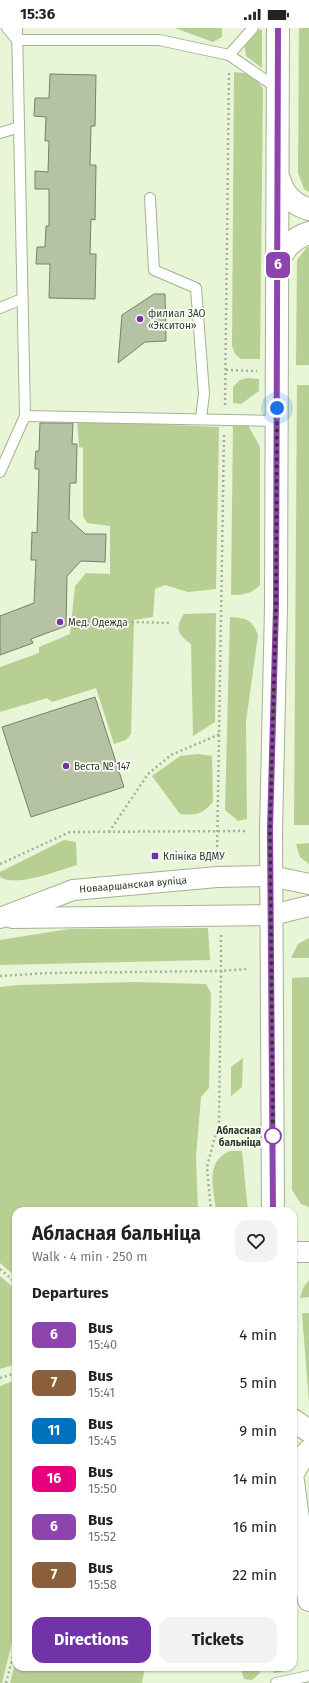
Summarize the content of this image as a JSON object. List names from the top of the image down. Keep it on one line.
{"streets":{"street":["Новааршанская вуліца"]},"places":{"other":["филиал ЗАО «Экситон»","Мед. Одежда","Веста № 147","Абласная бальніца"],"transit":["Клініка ВДМУ"]},"lines":["bus line 6"],"page":{"status":"15:36","on_map":"6","heading":[["Абласная бальніца","Walk · 4 min · 250 m"],"Departures"],"list":[{"mark":"6","name":"Bus","note":"15:40","value":"4 min"},{"mark":"7","name":"Bus","note":"15:41","value":"5 min"},{"mark":"11","name":"Bus","note":"15:45","value":"9 min"},{"mark":"16","name":"Bus","note":"15:50","value":"14 min"},{"mark":"6","name":"Bus","note":"15:52","value":"16 min"},{"mark":"7","name":"Bus","note":"15:58","value":"22 min"}],"buttons":["Directions","Tickets"]}}
